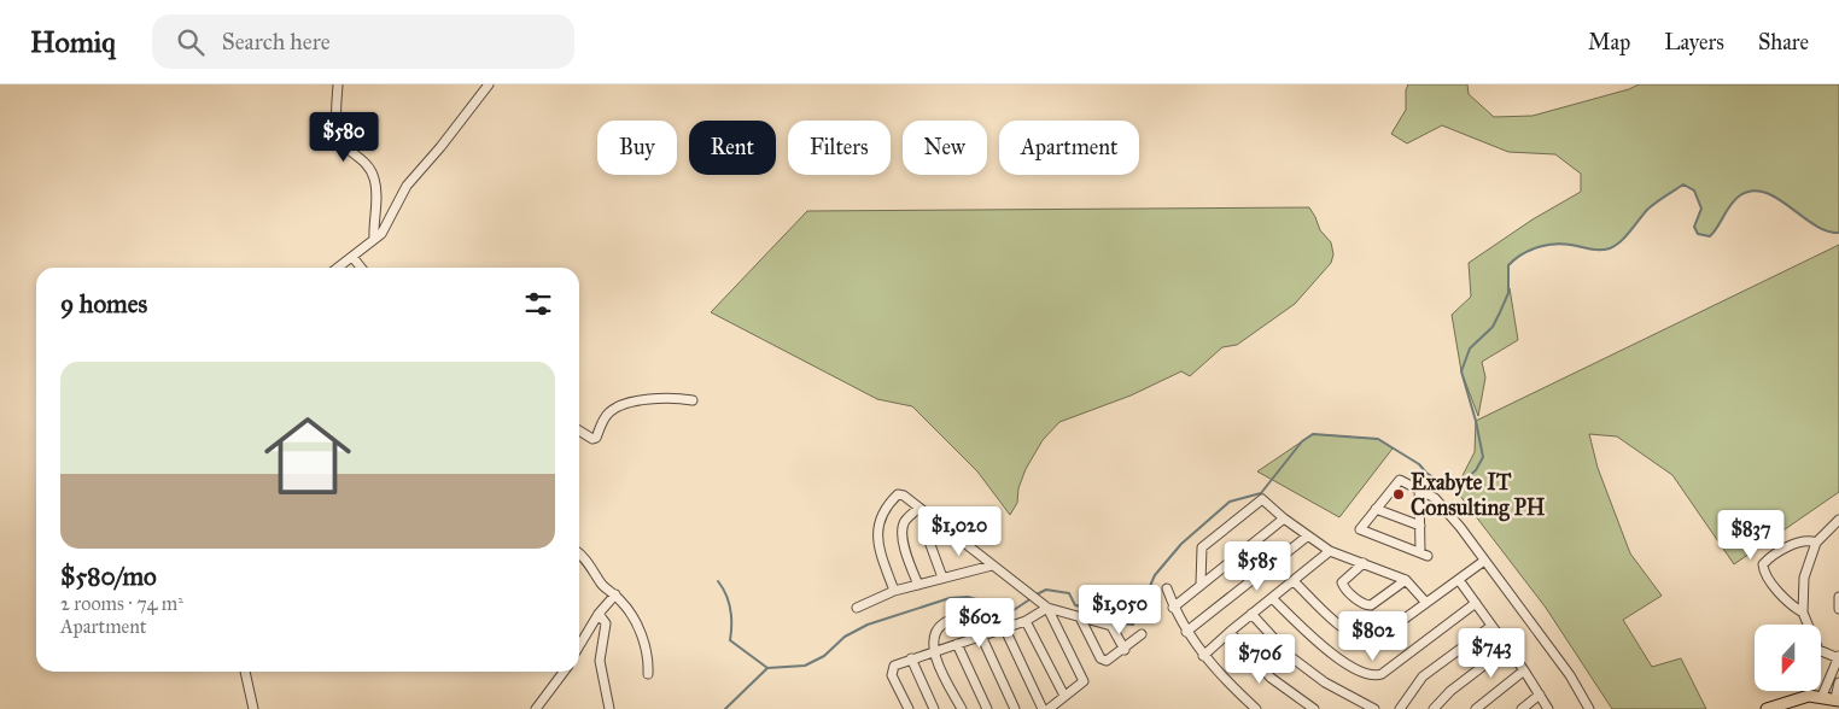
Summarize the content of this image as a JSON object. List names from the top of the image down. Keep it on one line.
{"places":["Exabyte IT Consulting PH"],"north":"bottom","page":{"header":"Homiq","search":"Search here","nav":["Map","Layers","Share"],"price":["$580","$1,020","$837","$585","$1,050","$602","$802","$743","$706"],"chip":["Buy","Rent","Filters","New","Apartment"],"heading":"9 homes","list":[{"name":"$580/mo","note":"2 rooms · 74 m² · Apartment"}]}}
